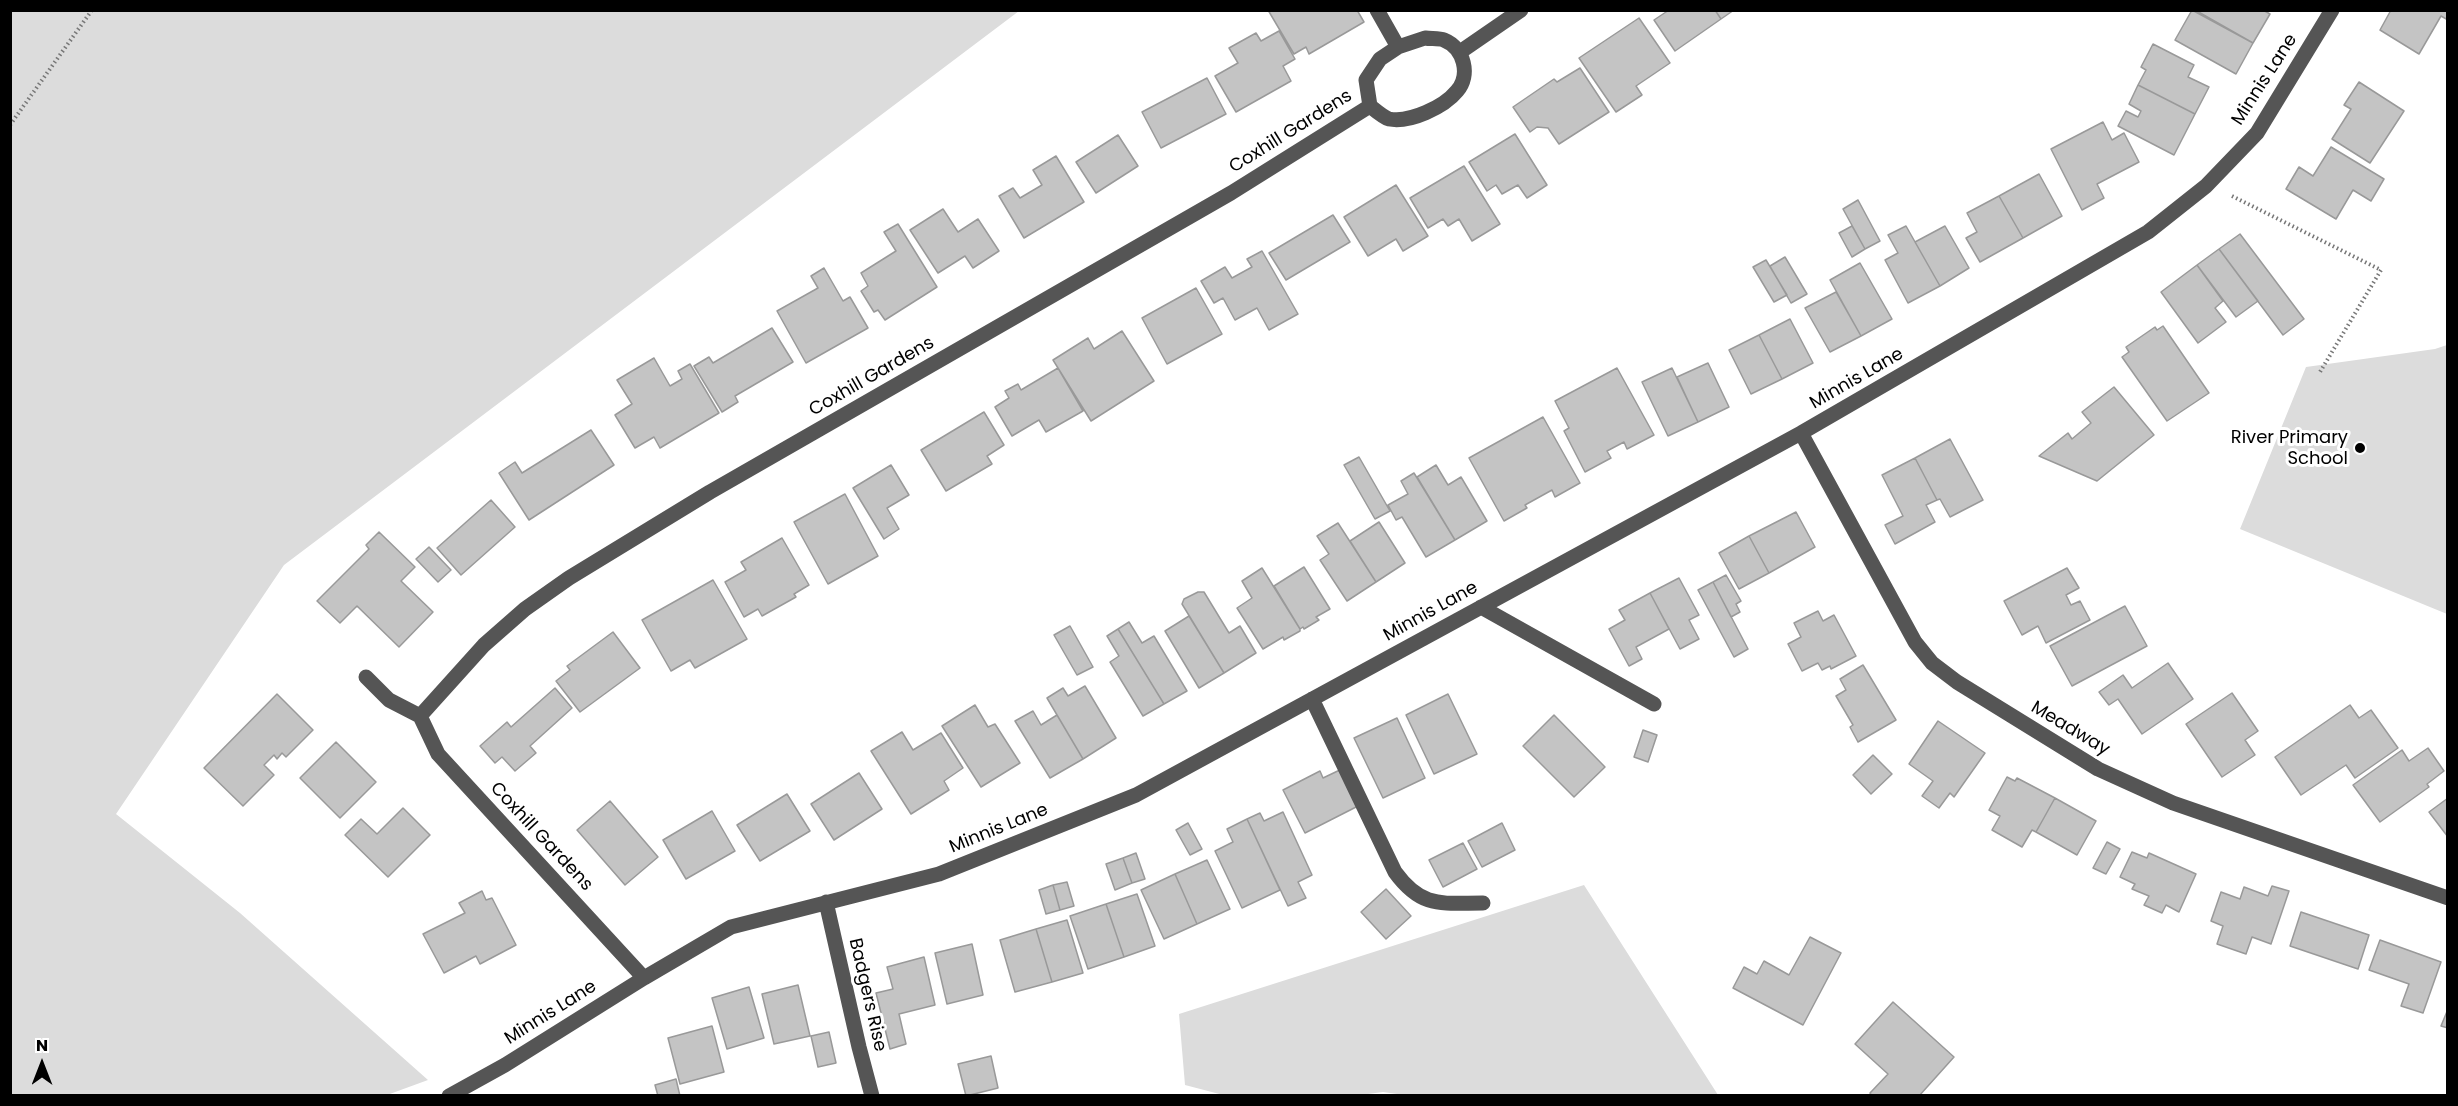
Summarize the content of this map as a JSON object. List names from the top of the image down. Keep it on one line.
{"streets":{"street":["Minnis Lane","Coxhill Gardens","Meadway","Badgers Rise"]},"crossings":[["Minnis Lane","Coxhill Gardens"],["Minnis Lane","Meadway"],["Minnis Lane","Badgers Rise"]],"places":["River Primary School"],"north":"top"}
